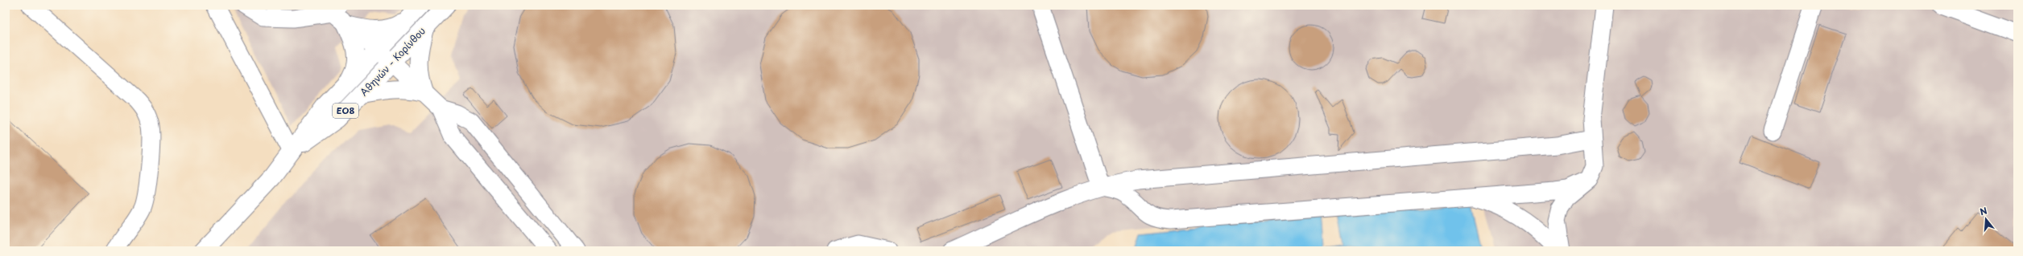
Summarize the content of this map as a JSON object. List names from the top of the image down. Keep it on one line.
{"streets":{"main road":["Αθηνών - Κορίνθου","ΕΟ8"]},"north":"top"}
